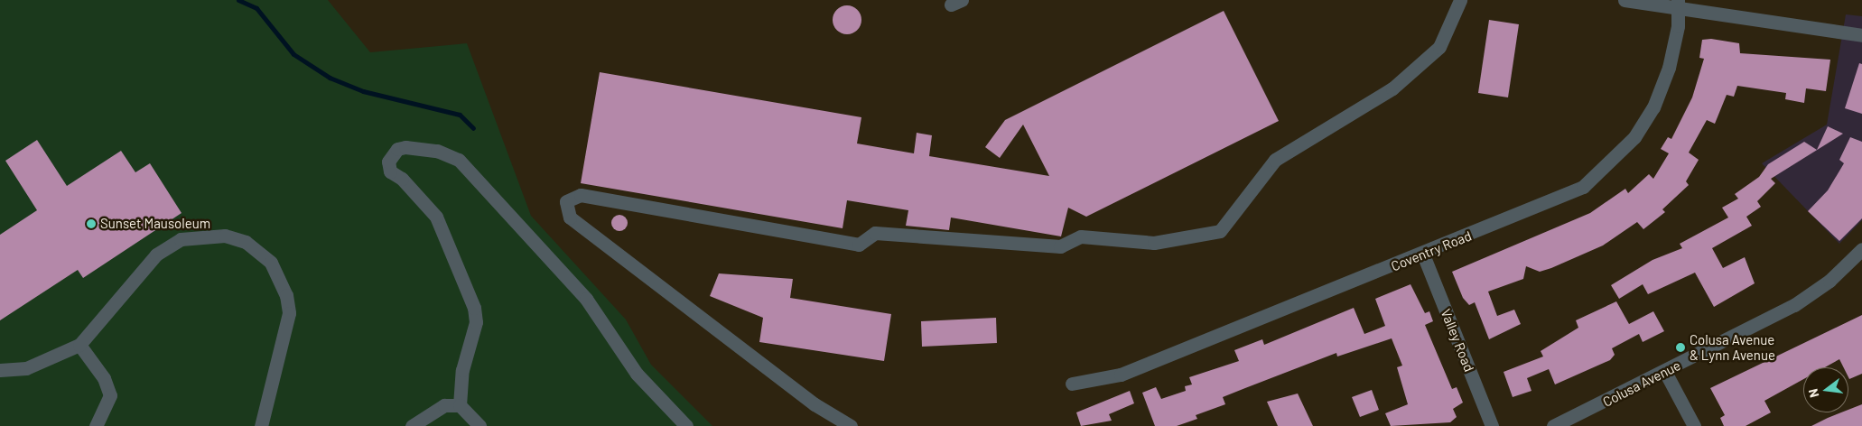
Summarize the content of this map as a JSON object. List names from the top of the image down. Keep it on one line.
{"streets":{"street":["Coventry Road","Valley Road","Colusa Avenue"]},"crossings":[["Coventry Road","Valley Road"]],"places":["Sunset Mausoleum","Colusa Avenue & Lynn Avenue"],"north":"left"}
